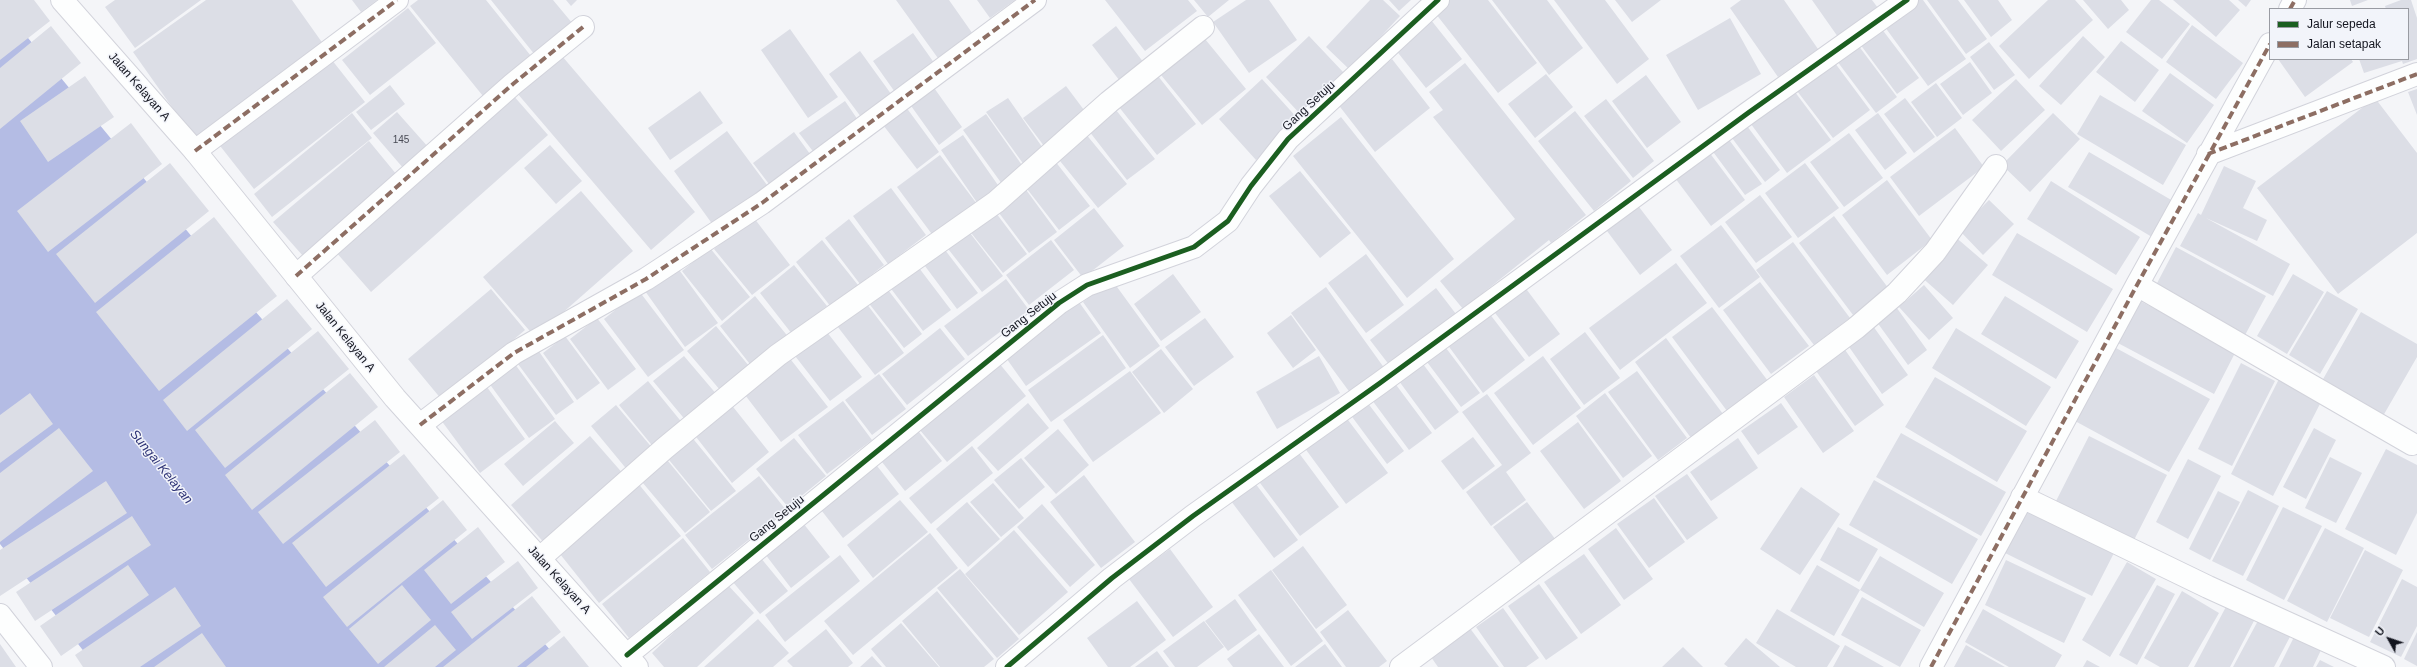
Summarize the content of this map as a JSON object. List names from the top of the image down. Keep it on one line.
{"streets":{"street":["Jalan Kelayan A","Gang Setuju"]},"crossings":[["Jalan Kelayan A","Gang Setuju"]],"water":["Sungai Kelayan"],"house_numbers":["145"],"legend":["Jalur sepeda","Jalan setapak"],"north":"top left"}
